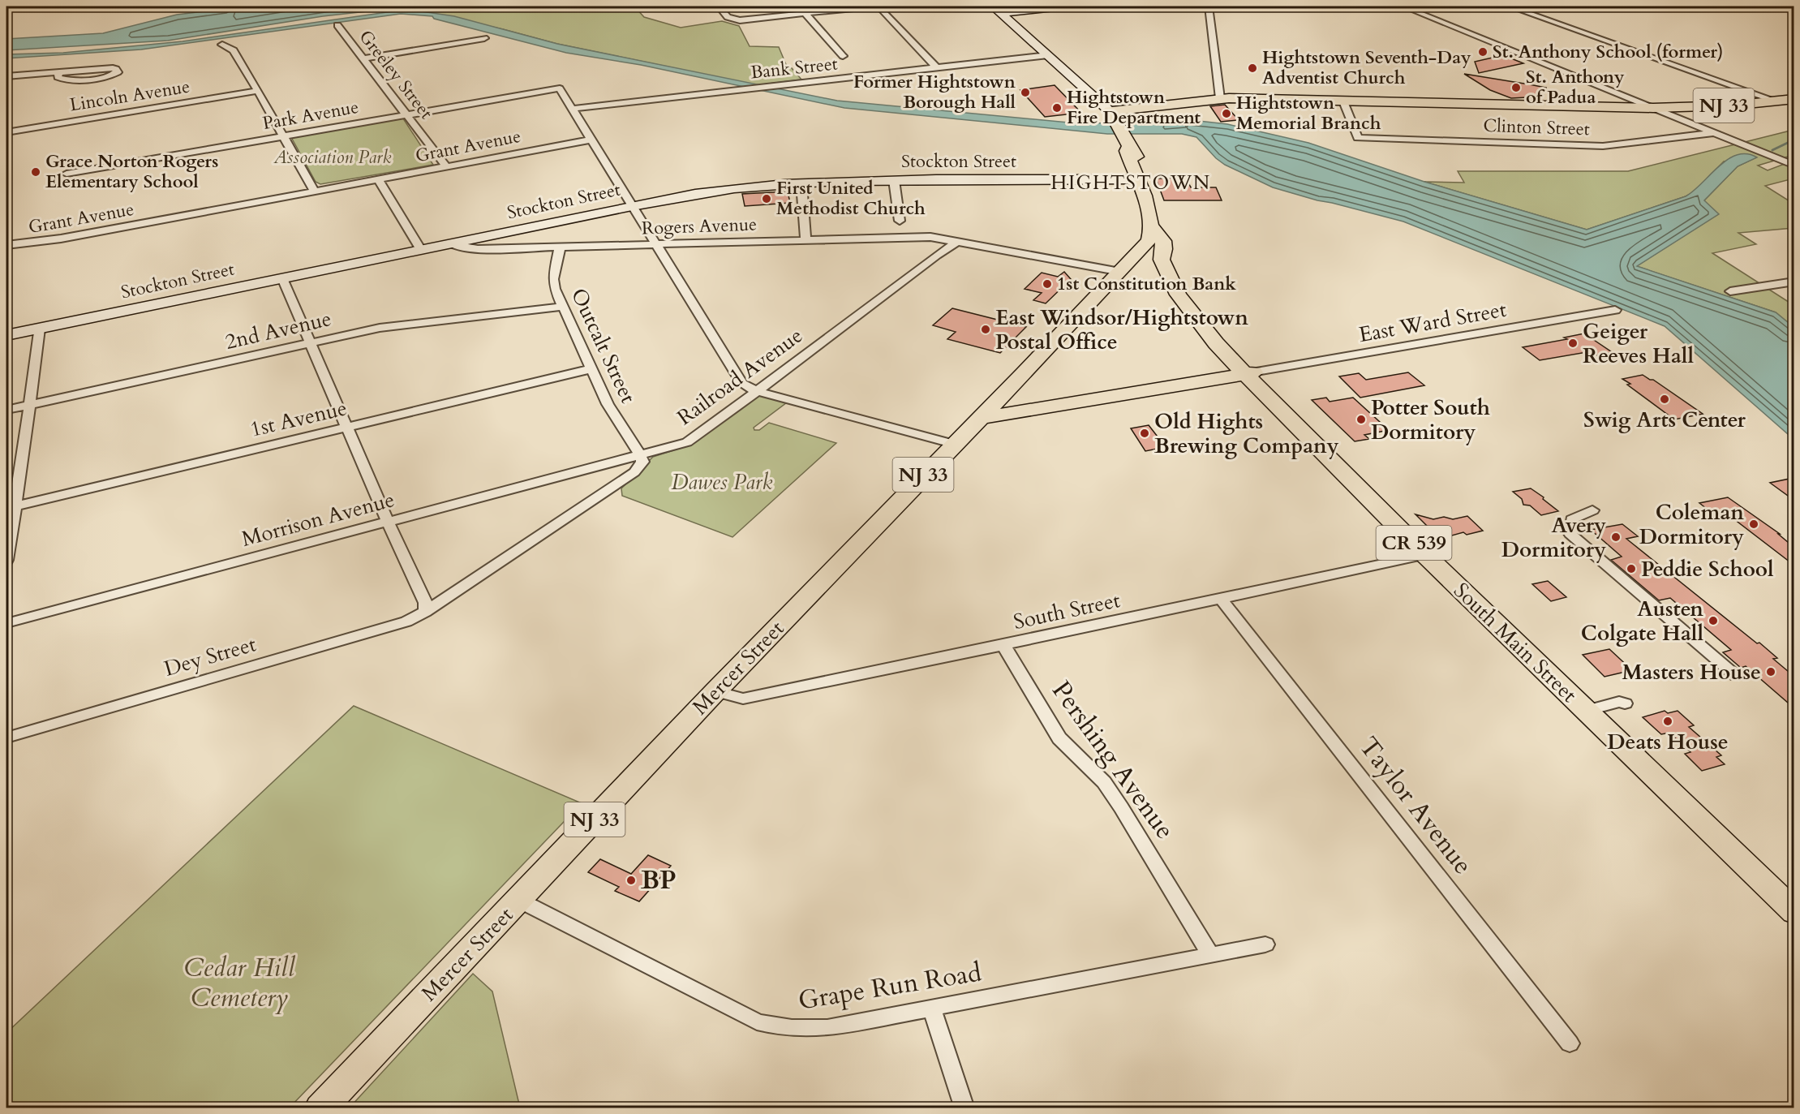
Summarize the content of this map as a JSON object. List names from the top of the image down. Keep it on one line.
{"streets":{"main road":["NJ 33","Stockton Street","CR 539","South Main Street","Mercer Street"],"street":["Bank Street","Greeley Street","Lincoln Avenue","Park Avenue","Clinton Street","Grant Avenue","Rogers Avenue","East Ward Street","2nd Avenue","Outcalt Street","Railroad Avenue","1st Avenue","Morrison Avenue","South Street","Dey Street","Pershing Avenue","Taylor Avenue","Grape Run Road"]},"crossings":[["Bank Street","Park Avenue"],["Greeley Street","Park Avenue"],["Greeley Street","Grant Avenue"],["NJ 33","Clinton Street"],["Stockton Street","Rogers Avenue"],["Rogers Avenue","Outcalt Street"],["Rogers Avenue","Railroad Avenue"],["Rogers Avenue","Mercer Street"],["East Ward Street","South Main Street"],["2nd Avenue","Outcalt Street"],["Outcalt Street","Railroad Avenue"],["Outcalt Street","1st Avenue"],["Outcalt Street","Morrison Avenue"],["Railroad Avenue","Morrison Avenue"],["South Street","South Main Street"],["South Street","Mercer Street"],["South Street","Pershing Avenue"],["South Street","Taylor Avenue"],["South Main Street","Mercer Street"],["Mercer Street","Grape Run Road"],["Pershing Avenue","Grape Run Road"]],"districts":["HIGHTSTOWN"],"parks":["Association Park","Dawes Park","Cedar Hill Cemetery"],"places":["St. Anthony School (former)","Hightstown Seventh-Day Adventist Church","St. Anthony of Padua","Former Hightstown Borough Hall","Hightstown Fire Department","Hightstown Memorial Branch","Grace Norton Rogers Elementary School","First United Methodist Church","1st Constitution Bank","East Windsor/Hightstown Postal Office","Geiger Reeves Hall","Swig Arts Center","Potter South Dormitory","Old Hights Brewing Company","Coleman Dormitory","Avery Dormitory","Peddie School","Austen Colgate Hall","Masters House","Deats House","BP"]}
